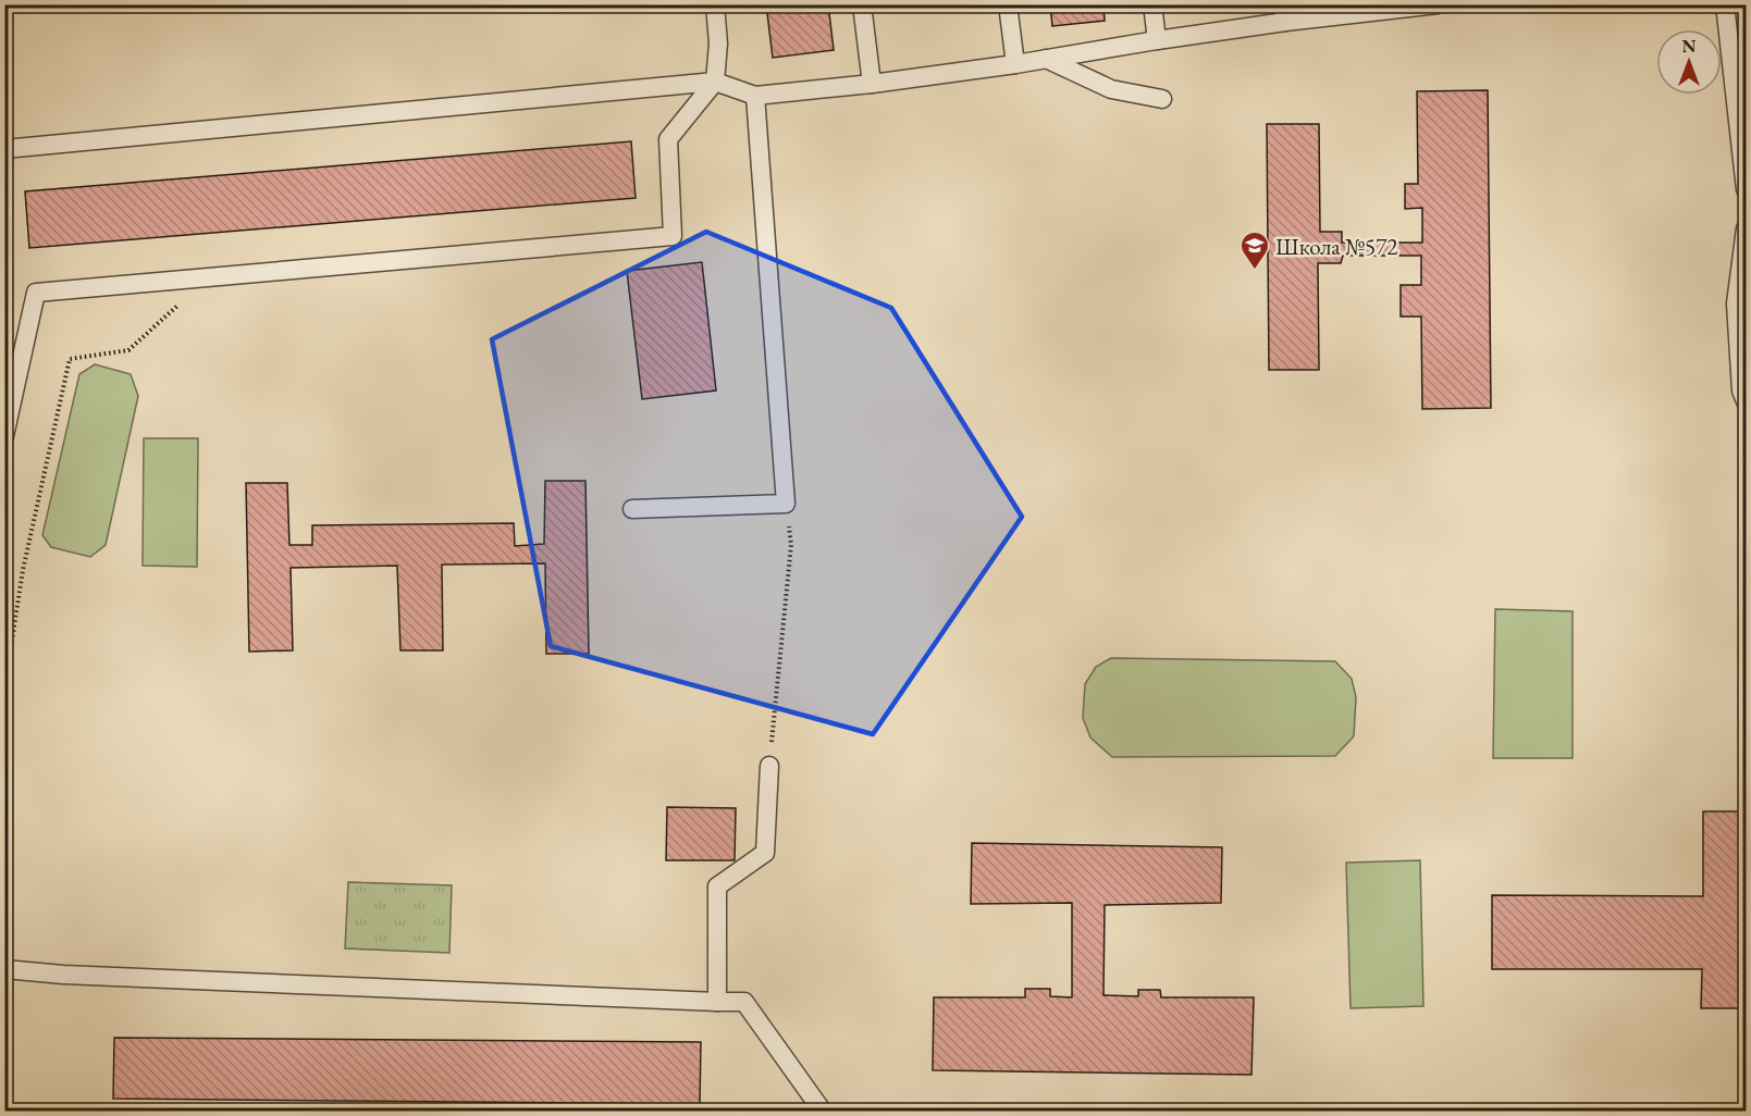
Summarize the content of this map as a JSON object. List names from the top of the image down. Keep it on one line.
{"places":{"school or university":["Школа №572"]},"north":"top"}
